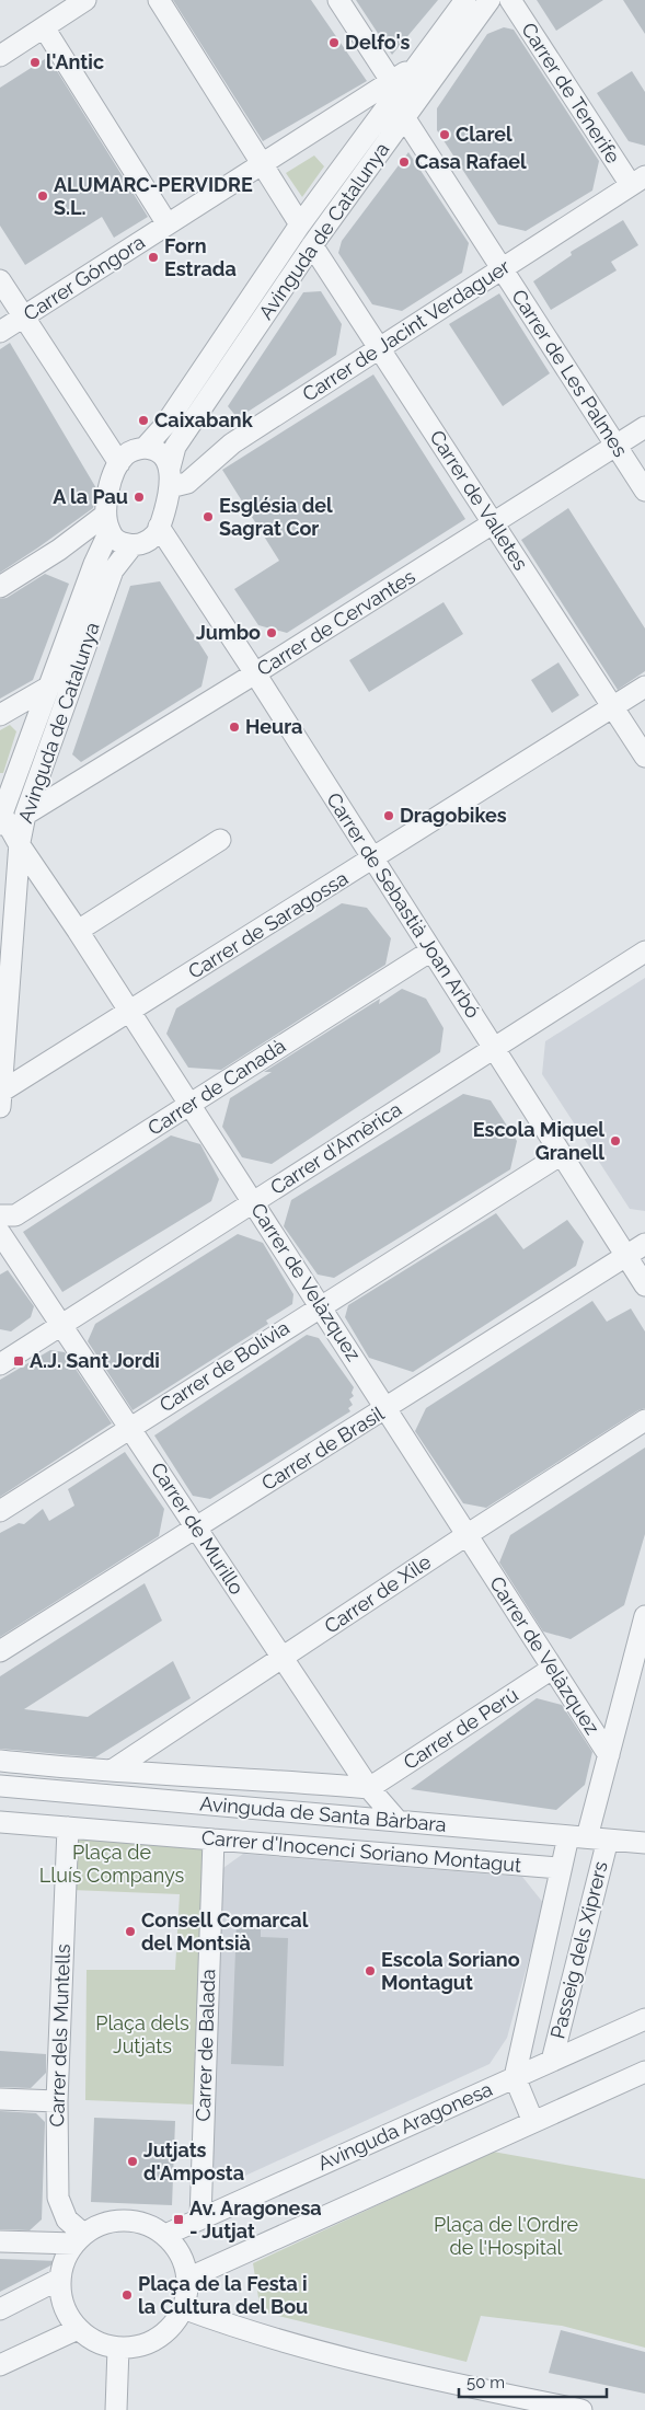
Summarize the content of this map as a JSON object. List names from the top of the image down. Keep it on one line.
{"streets":{"street":["Carrer de Tenerife","Avinguda de Catalunya","Carrer Góngora","Carrer de Jacint Verdaguer","Carrer de Les Palmes","Carrer de Valletes","Carrer de Cervantes","Carrer de Sebastià Joan Arbó","Carrer de Saragossa","Carrer de Canadà","Carrer d'Amèrica","Carrer de Velàzquez","Carrer de Bolívia","Carrer de Brasil","Carrer de Murillo","Carrer de Xile","Carrer de Perú","Avinguda de Santa Bàrbara","Carrer d'Inocenci Soriano Montagut","Passeig dels Xiprers","Carrer dels Muntells","Carrer de Balada","Avinguda Aragonesa"]},"crossings":[["Carrer de Tenerife","Carrer de Jacint Verdaguer"],["Avinguda de Catalunya","Carrer de Jacint Verdaguer"],["Avinguda de Catalunya","Carrer de Les Palmes"],["Avinguda de Catalunya","Carrer de Valletes"],["Avinguda de Catalunya","Carrer de Cervantes"],["Avinguda de Catalunya","Carrer de Sebastià Joan Arbó"],["Avinguda de Catalunya","Carrer de Saragossa"],["Avinguda de Catalunya","Carrer de Velàzquez"],["Carrer de Jacint Verdaguer","Carrer de Les Palmes"],["Carrer de Jacint Verdaguer","Carrer de Valletes"],["Carrer de Jacint Verdaguer","Carrer de Sebastià Joan Arbó"],["Carrer de Les Palmes","Carrer de Cervantes"],["Carrer de Valletes","Carrer de Cervantes"],["Carrer de Valletes","Carrer de Saragossa"],["Carrer de Cervantes","Carrer de Sebastià Joan Arbó"],["Carrer de Sebastià Joan Arbó","Carrer de Saragossa"],["Carrer de Sebastià Joan Arbó","Carrer de Canadà"],["Carrer de Sebastià Joan Arbó","Carrer d'Amèrica"],["Carrer de Sebastià Joan Arbó","Carrer de Bolívia"],["Carrer de Sebastià Joan Arbó","Carrer de Brasil"],["Carrer de Saragossa","Carrer de Velàzquez"],["Carrer de Canadà","Carrer de Velàzquez"],["Carrer d'Amèrica","Carrer de Velàzquez"],["Carrer d'Amèrica","Carrer de Murillo"],["Carrer de Velàzquez","Carrer de Bolívia"],["Carrer de Velàzquez","Carrer de Brasil"],["Carrer de Velàzquez","Carrer de Xile"],["Carrer de Velàzquez","Carrer de Perú"],["Carrer de Velàzquez","Passeig dels Xiprers"],["Carrer de Bolívia","Carrer de Murillo"],["Carrer de Brasil","Carrer de Murillo"],["Carrer de Murillo","Carrer de Xile"],["Carrer de Murillo","Carrer de Perú"],["Carrer de Murillo","Avinguda de Santa Bàrbara"],["Carrer de Xile","Avinguda de Santa Bàrbara"],["Carrer de Perú","Avinguda de Santa Bàrbara"],["Avinguda de Santa Bàrbara","Passeig dels Xiprers"],["Carrer d'Inocenci Soriano Montagut","Passeig dels Xiprers"],["Carrer d'Inocenci Soriano Montagut","Carrer dels Muntells"],["Carrer d'Inocenci Soriano Montagut","Carrer de Balada"],["Passeig dels Xiprers","Avinguda Aragonesa"],["Carrer dels Muntells","Avinguda Aragonesa"],["Carrer de Balada","Avinguda Aragonesa"]],"parks":["Plaça de Lluís Companys","Plaça dels Jutjats","Plaça de l'Ordre de l'Hospital"],"places":{"other":["Delfo's","l'Antic","Clarel","Casa Rafael","ALUMARC-PERVIDRE S.L.","Forn Estrada","Caixabank","A la Pau","Església del Sagrat Cor","Jumbo","Heura","Dragobikes","Escola Miquel Granell","Consell Comarcal del Montsià","Escola Soriano Montagut","Jutjats d'Amposta","Plaça de la Festa i la Cultura del Bou"],"transit":["A.J. Sant Jordi","Av. Aragonesa - Jutjat"]},"scale_bar":"50 m"}
